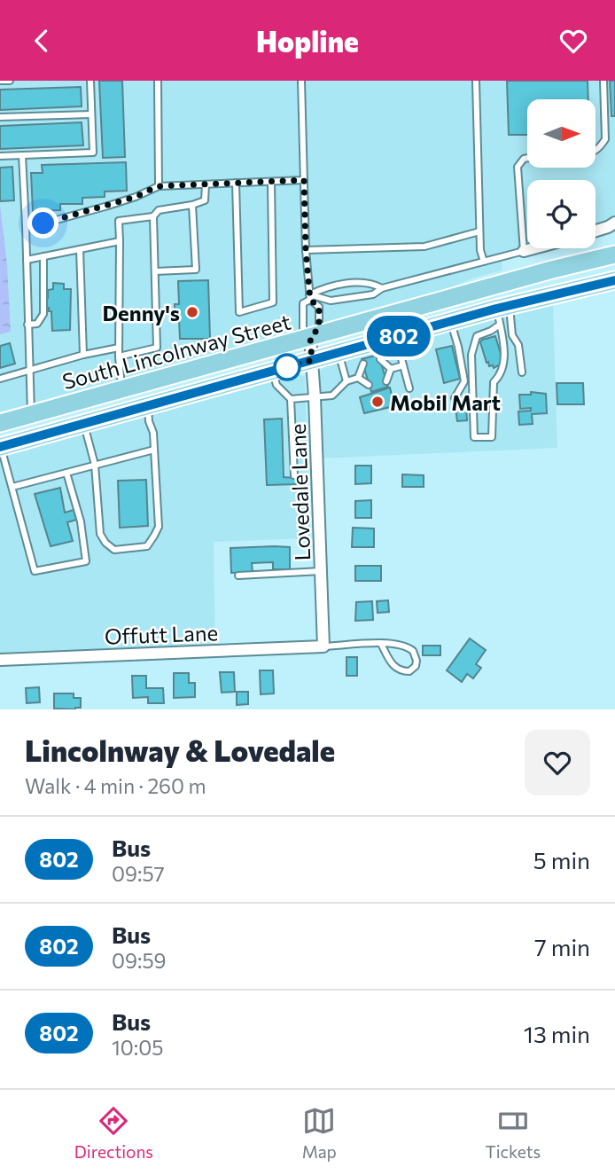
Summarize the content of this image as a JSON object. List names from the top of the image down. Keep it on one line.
{"streets":{"main road":["South Lincolnway Street"],"street":["Lovedale Lane","Offutt Lane"]},"crossings":[["South Lincolnway Street","Lovedale Lane"],["Lovedale Lane","Offutt Lane"]],"places":["Denny's","Mobil Mart"],"lines":["bus line 802"],"north":"right","page":{"header":"Hopline","on_map":"802","heading":["Lincolnway & Lovedale","Walk · 4 min · 260 m"],"list":[{"mark":"802","name":"Bus","note":"09:57","value":"5 min"},{"mark":"802","name":"Bus","note":"09:59","value":"7 min"},{"mark":"802","name":"Bus","note":"10:05","value":"13 min"}],"tabs":["Directions","Map","Tickets"]}}
